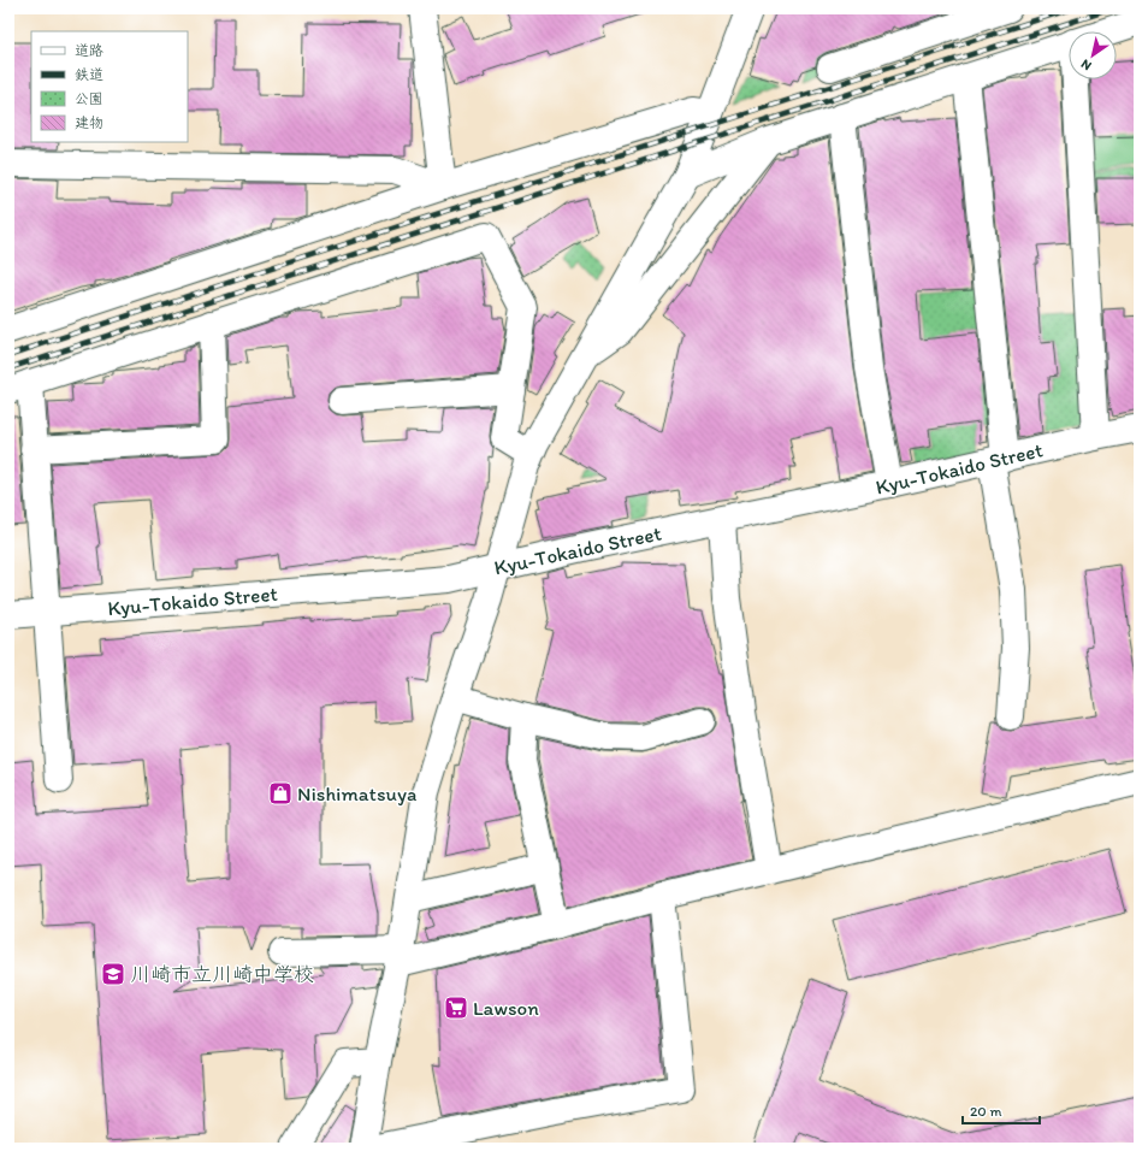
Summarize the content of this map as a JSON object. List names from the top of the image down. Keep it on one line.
{"streets":{"street":["Kyu-Tokaido Street"]},"places":{"shop":["Nishimatsuya"],"school or university":["川崎市立川崎中学校"],"supermarket":["Lawson"]},"legend":["道路","鉄道","公園","建物"],"scale_bar":"20 m","north":"bottom left"}
